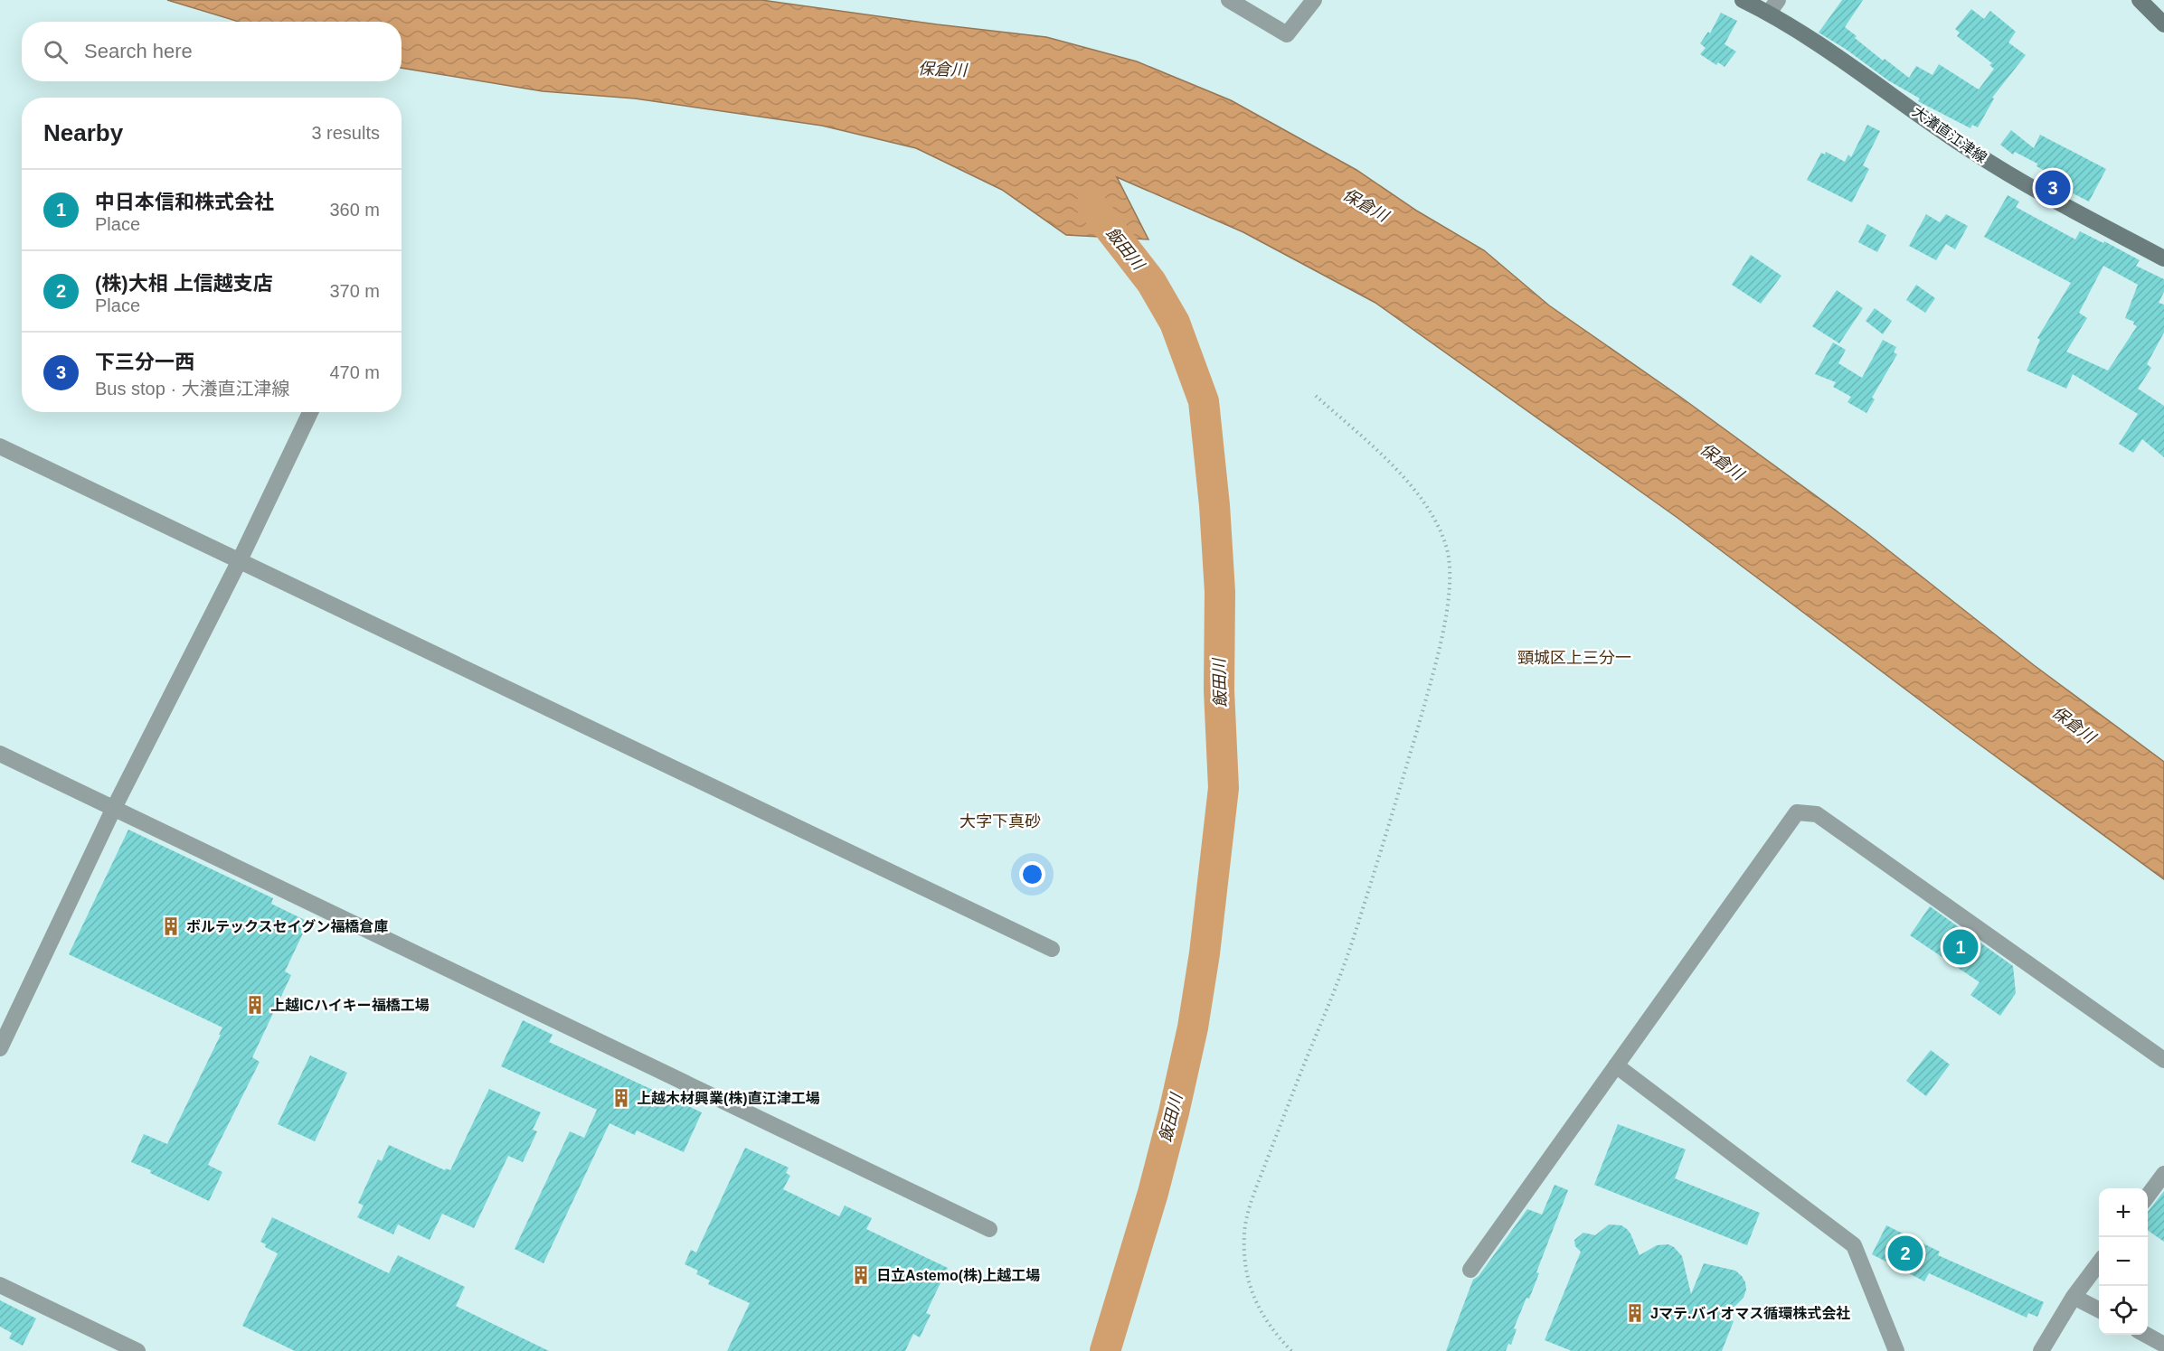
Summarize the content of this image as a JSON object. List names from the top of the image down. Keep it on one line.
{"streets":{"main road":["大瀁直江津線"]},"districts":["頸城区上三分一","大字下真砂"],"water":["保倉川","飯田川"],"places":{"building":["ボルテックスセイグン福橋倉庫","上越ICハイキー福橋工場","上越木材興業(株)直江津工場","日立Astemo(株)上越工場","Jマテ.バイオマス循環株式会社"]},"page":{"search":"Search here","heading":["Nearby","3 results"],"pins":["3","1","2"],"list":[{"mark":"1","name":"中日本信和株式会社","note":"Place","value":"360 m"},{"mark":"2","name":"(株)大相 上信越支店","note":"Place","value":"370 m"},{"mark":"3","name":"下三分一西","note":"Bus stop · 大瀁直江津線","value":"470 m"}],"map_buttons":["+","−"]}}
